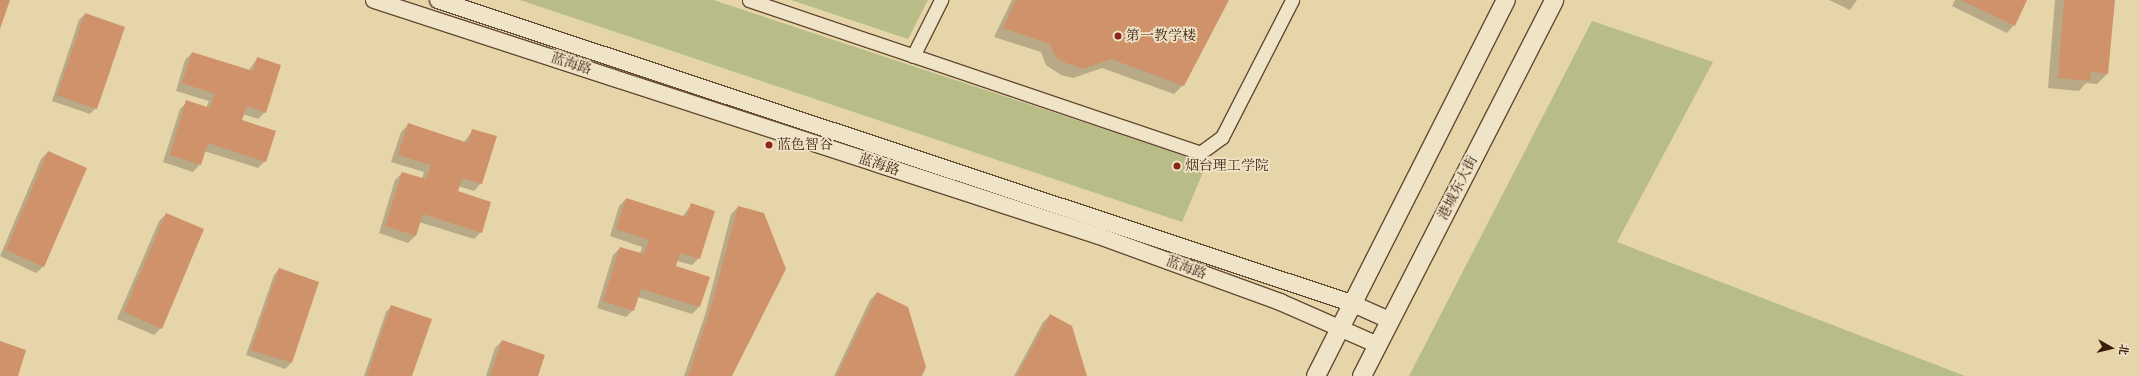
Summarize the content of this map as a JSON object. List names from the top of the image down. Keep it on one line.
{"streets":{"main road":["港城东大街"],"street":["蓝海路"]},"crossings":[["蓝海路","港城东大街"]],"places":["第一教学楼","蓝色智谷","烟台理工学院"],"north":"right"}
